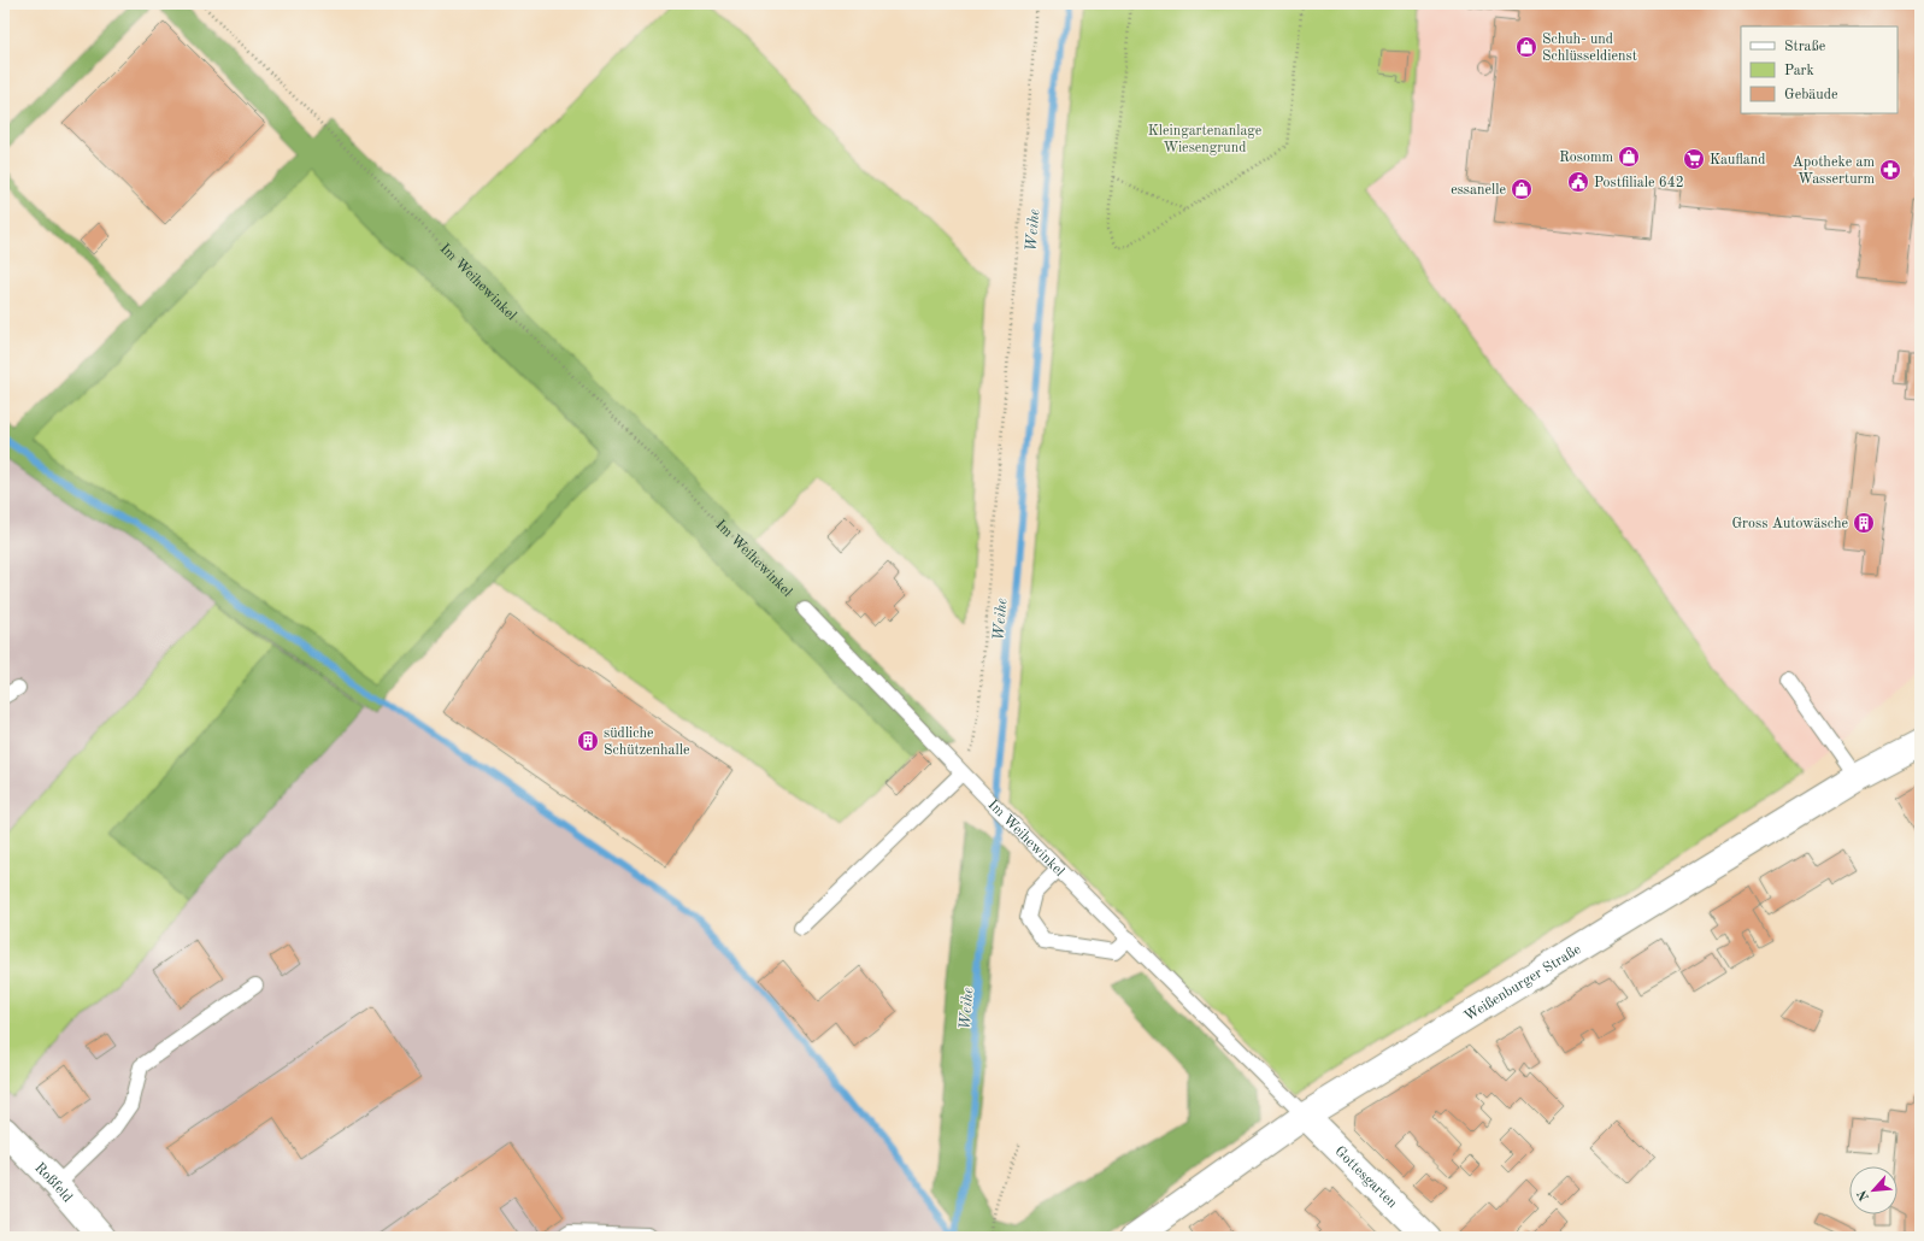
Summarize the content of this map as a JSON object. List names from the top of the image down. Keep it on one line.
{"streets":{"street":["Weißenburger Straße","Gottesgarten","Roßfeld"],"lane":["Im Weihewinkel"]},"crossings":[["Im Weihewinkel","Weißenburger Straße"],["Im Weihewinkel","Gottesgarten"],["Weißenburger Straße","Gottesgarten"]],"water":["Weihe"],"parks":["Kleingartenanlage Wiesengrund"],"places":{"shop":["Schuh- und Schlüsseldienst","Rosomm","essanelle"],"supermarket":["Kaufland"],"pharmacy":["Apotheke am Wasserturm"],"public building":["Postfiliale 642"],"building":["Gross Autowäsche","südliche Schützenhalle"]},"legend":["Straße","Park","Gebäude"],"north":"bottom left"}
